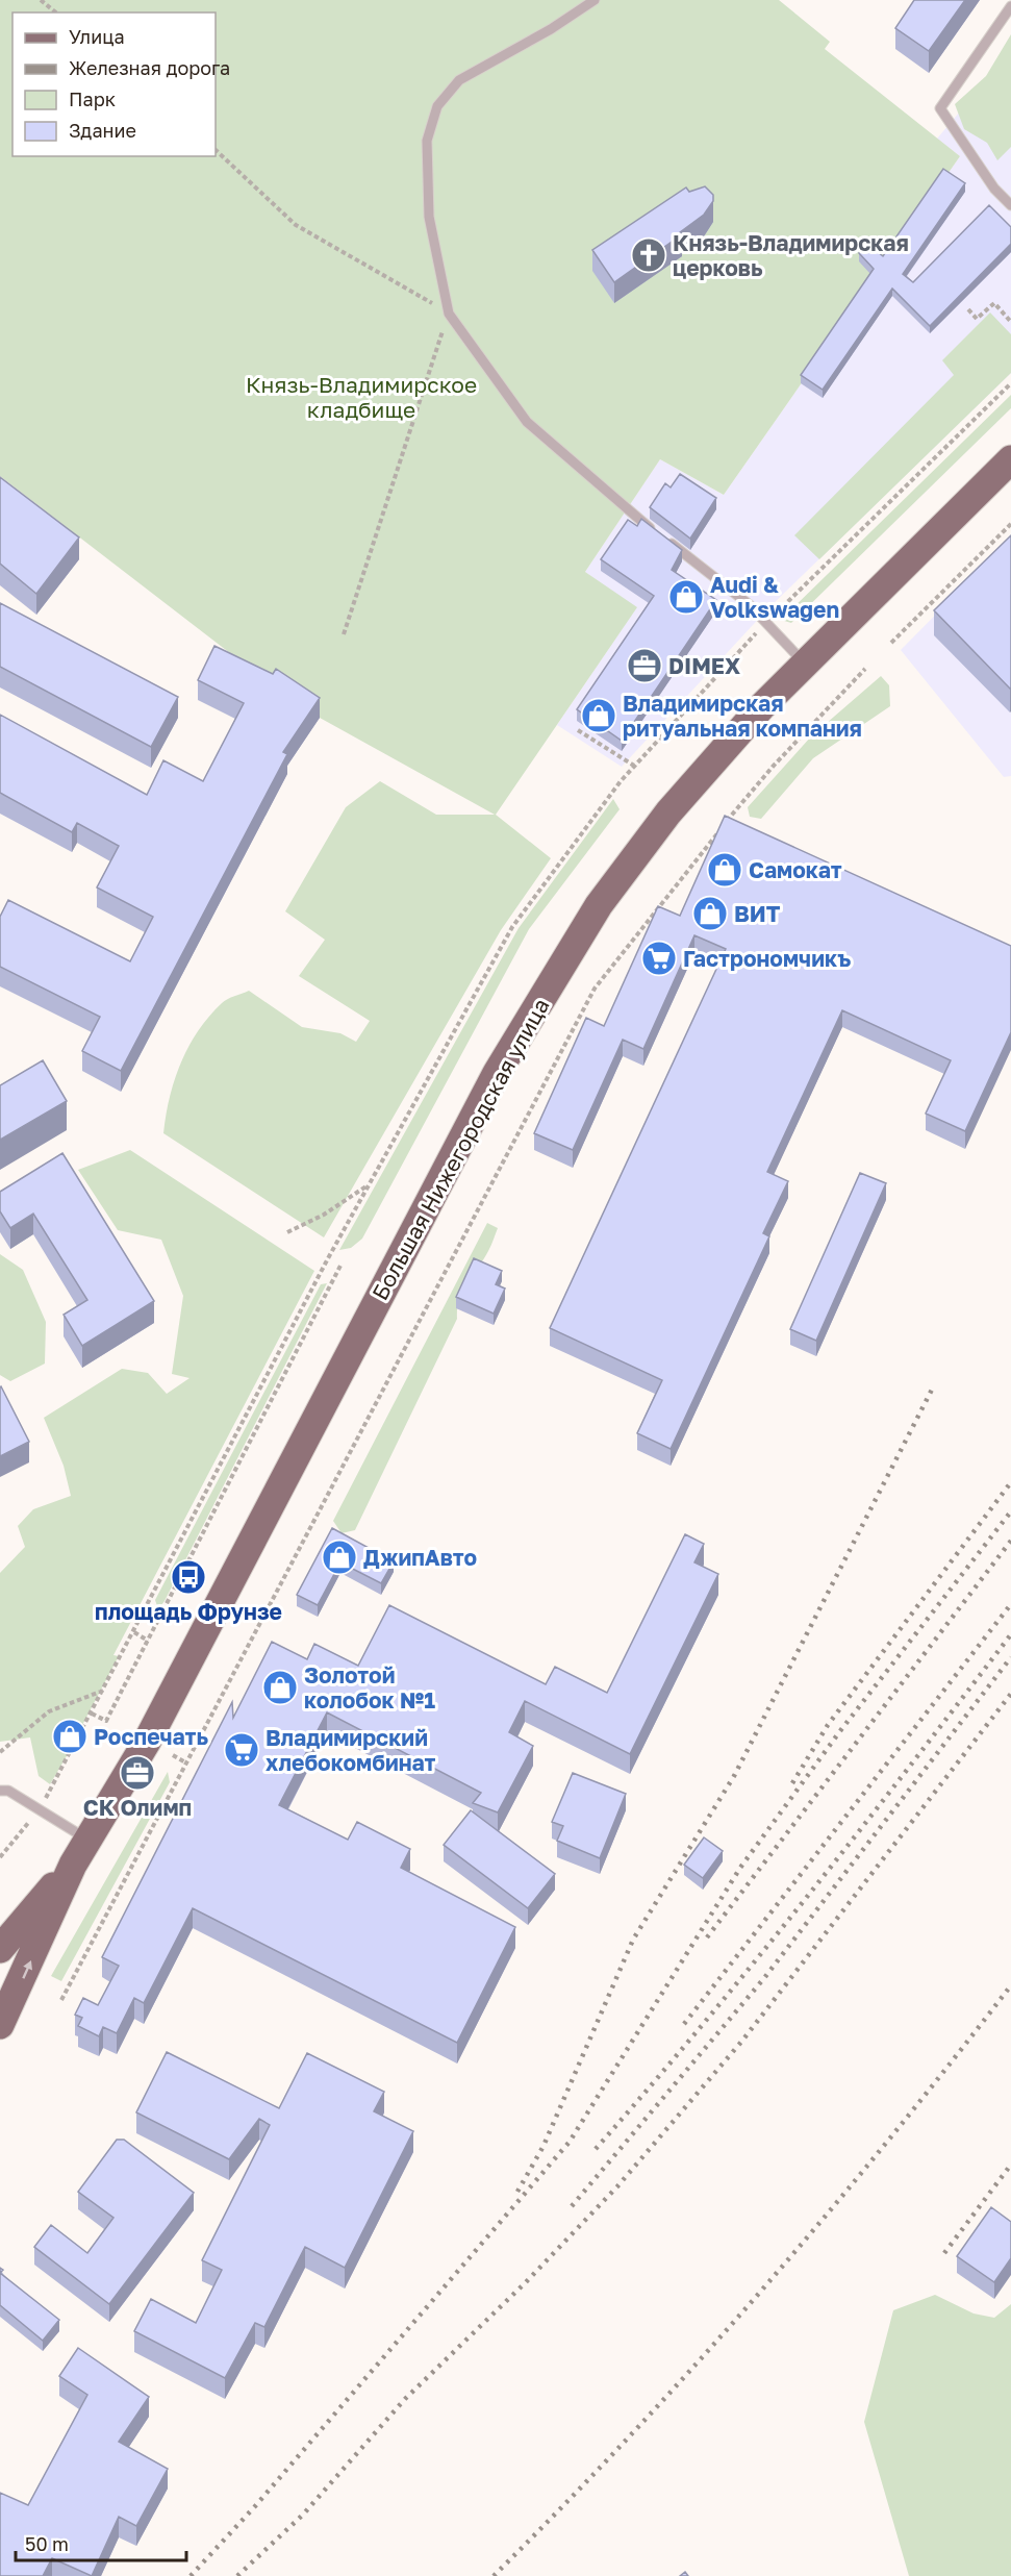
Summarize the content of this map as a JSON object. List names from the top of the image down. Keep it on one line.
{"streets":{"main road":["Большая Нижегородская улица"]},"parks":["Князь-Владимирское кладбище"],"places":{"church":["Князь-Владимирская церковь"],"shop":["Audi & Volkswagen","Владимирская ритуальная компания","Самокат","ВИТ","ДжипАвто","Золотой колобок №1","Роспечать"],"office":["DIMEX","СК Олимп"],"supermarket":["Гастрономчикъ","Владимирский хлебокомбинат"],"bus stop":["площадь Фрунзе"]},"legend":["Улица","Железная дорога","Парк","Здание"],"scale_bar":"50 m"}
